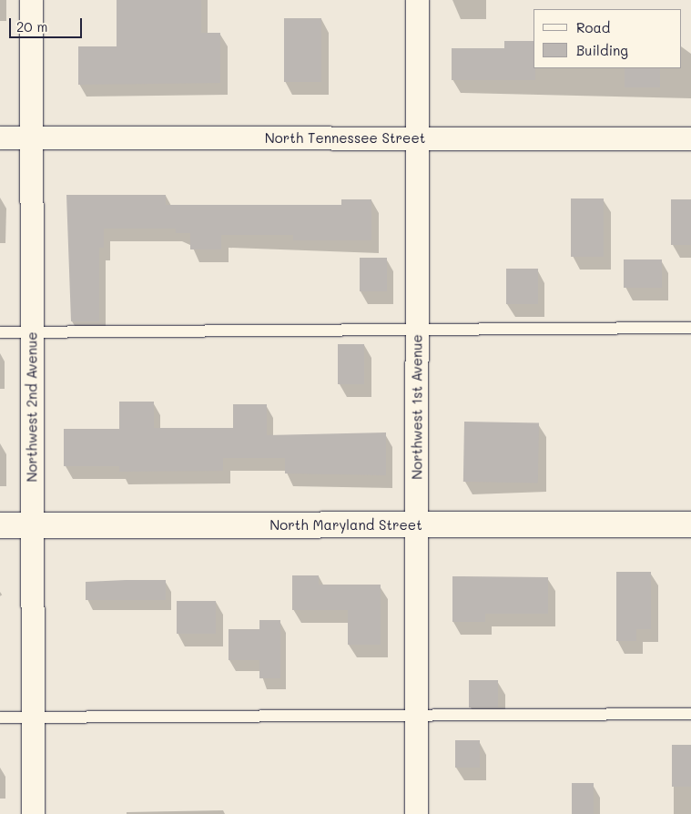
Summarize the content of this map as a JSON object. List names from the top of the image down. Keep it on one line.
{"streets":{"street":["North Tennessee Street","Northwest 2nd Avenue","Northwest 1st Avenue","North Maryland Street"]},"crossings":[["North Tennessee Street","Northwest 2nd Avenue"],["North Tennessee Street","Northwest 1st Avenue"],["Northwest 2nd Avenue","North Maryland Street"],["Northwest 1st Avenue","North Maryland Street"]],"legend":["Road","Building"],"scale_bar":"20 m"}
